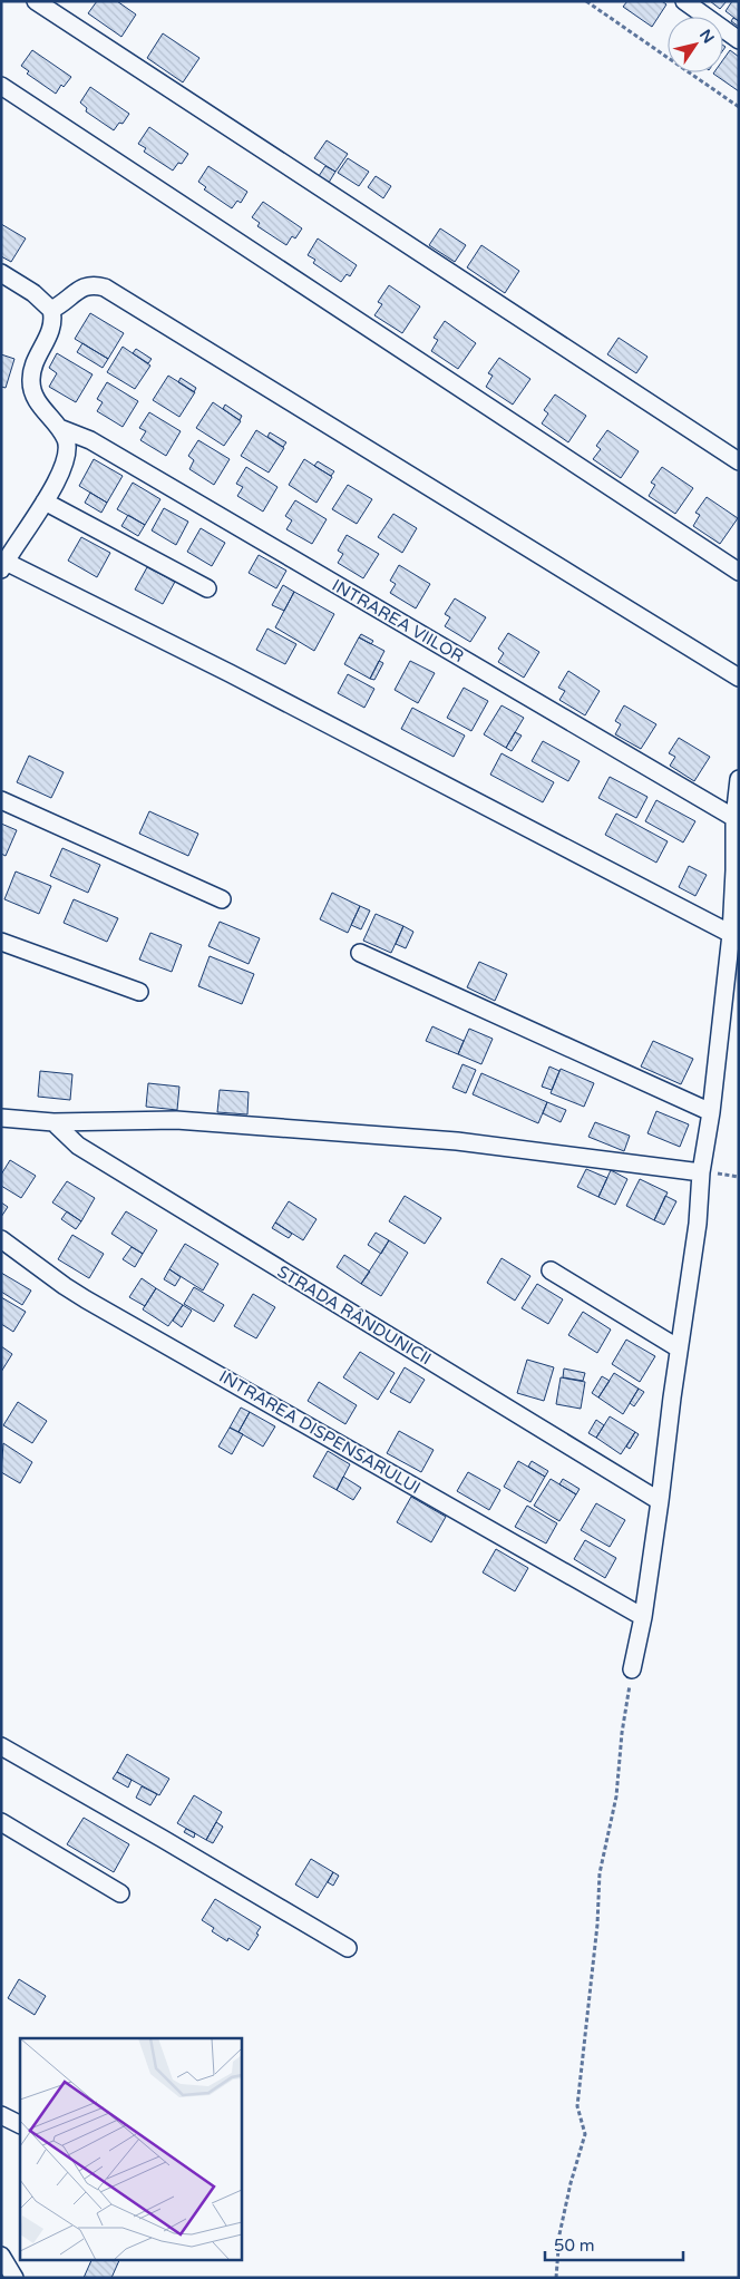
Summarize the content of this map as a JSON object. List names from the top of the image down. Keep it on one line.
{"streets":{"street":["INTRAREA VIILOR","STRADA RÂNDUNICII","INTRAREA DISPENSARULUI"]},"scale_bar":"50 m","north":"top right"}
